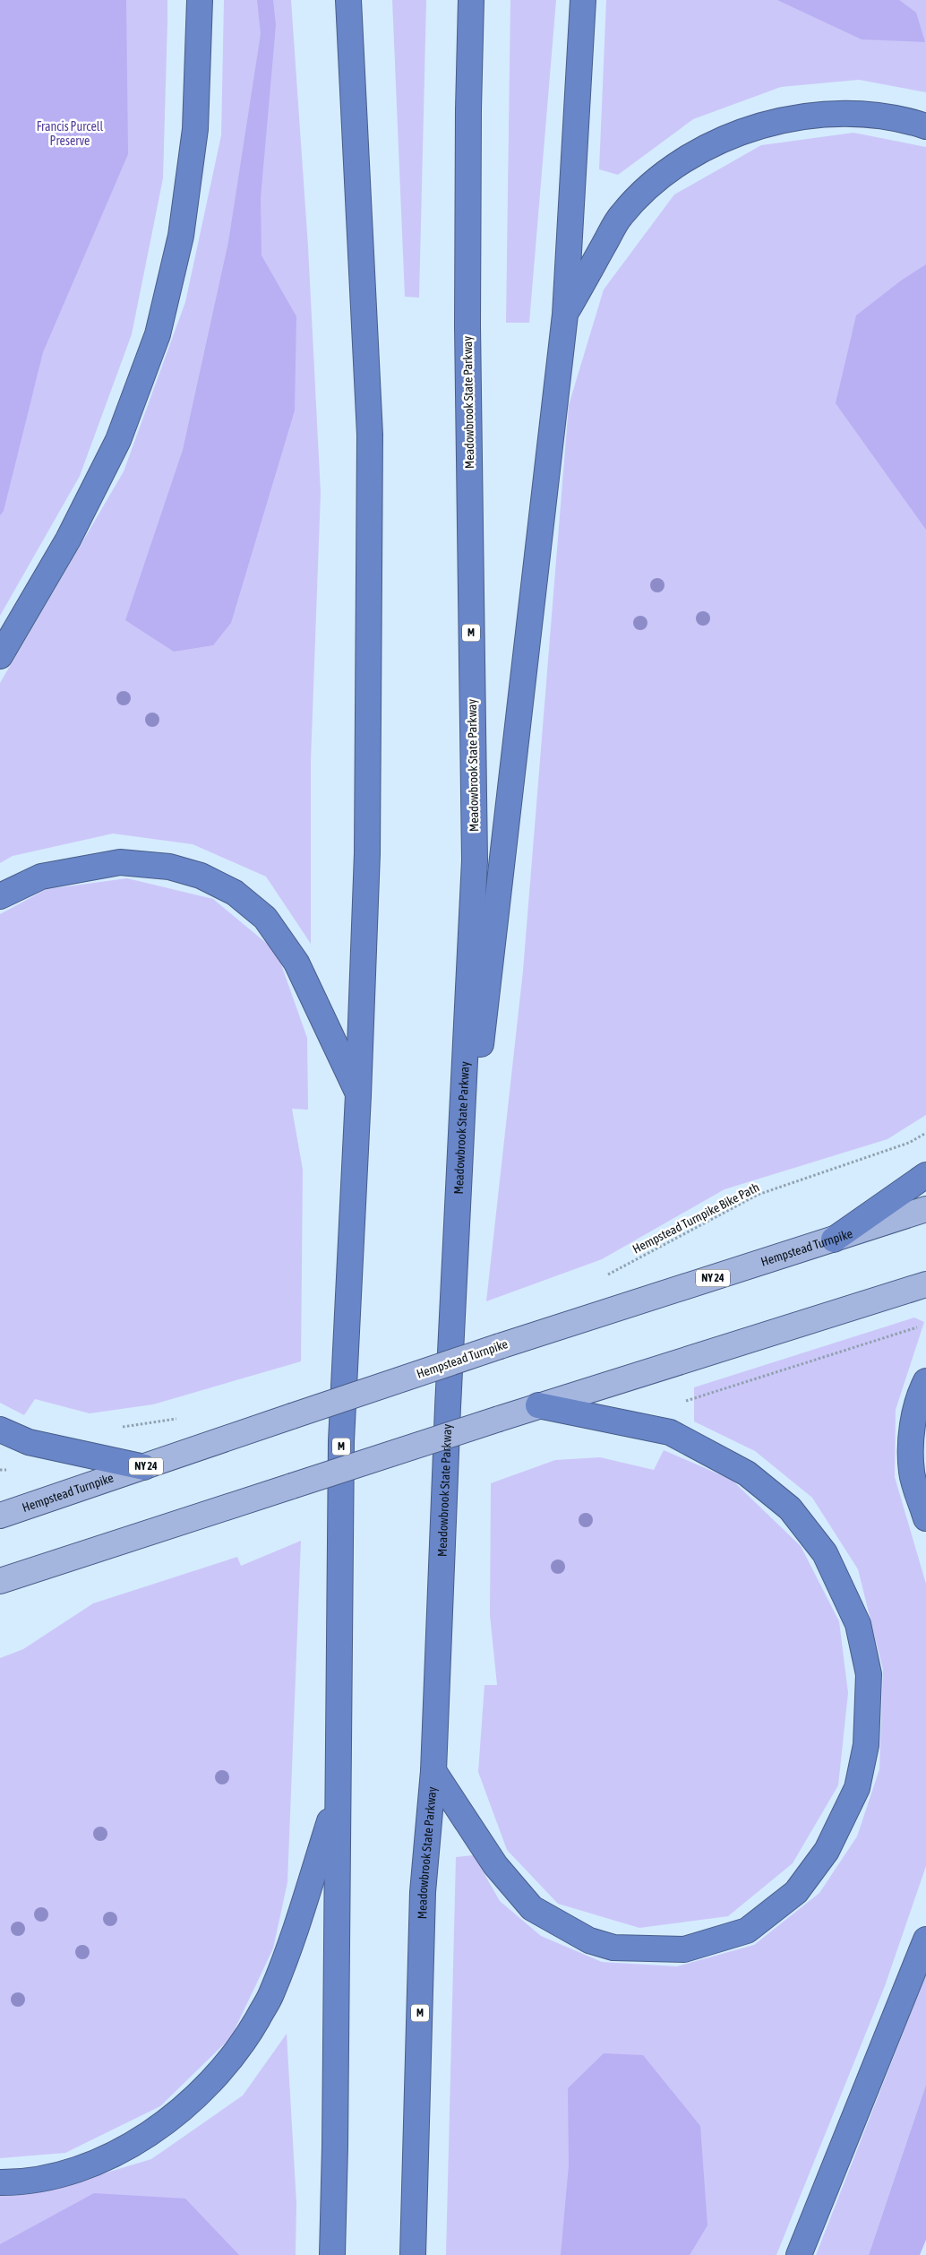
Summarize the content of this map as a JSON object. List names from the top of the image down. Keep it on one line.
{"streets":{"highway":["Meadowbrook State Parkway","M"],"main road":["Hempstead Turnpike","NY 24"],"path":["Hempstead Turnpike Bike Path"]},"parks":["Francis Purcell Preserve"]}
